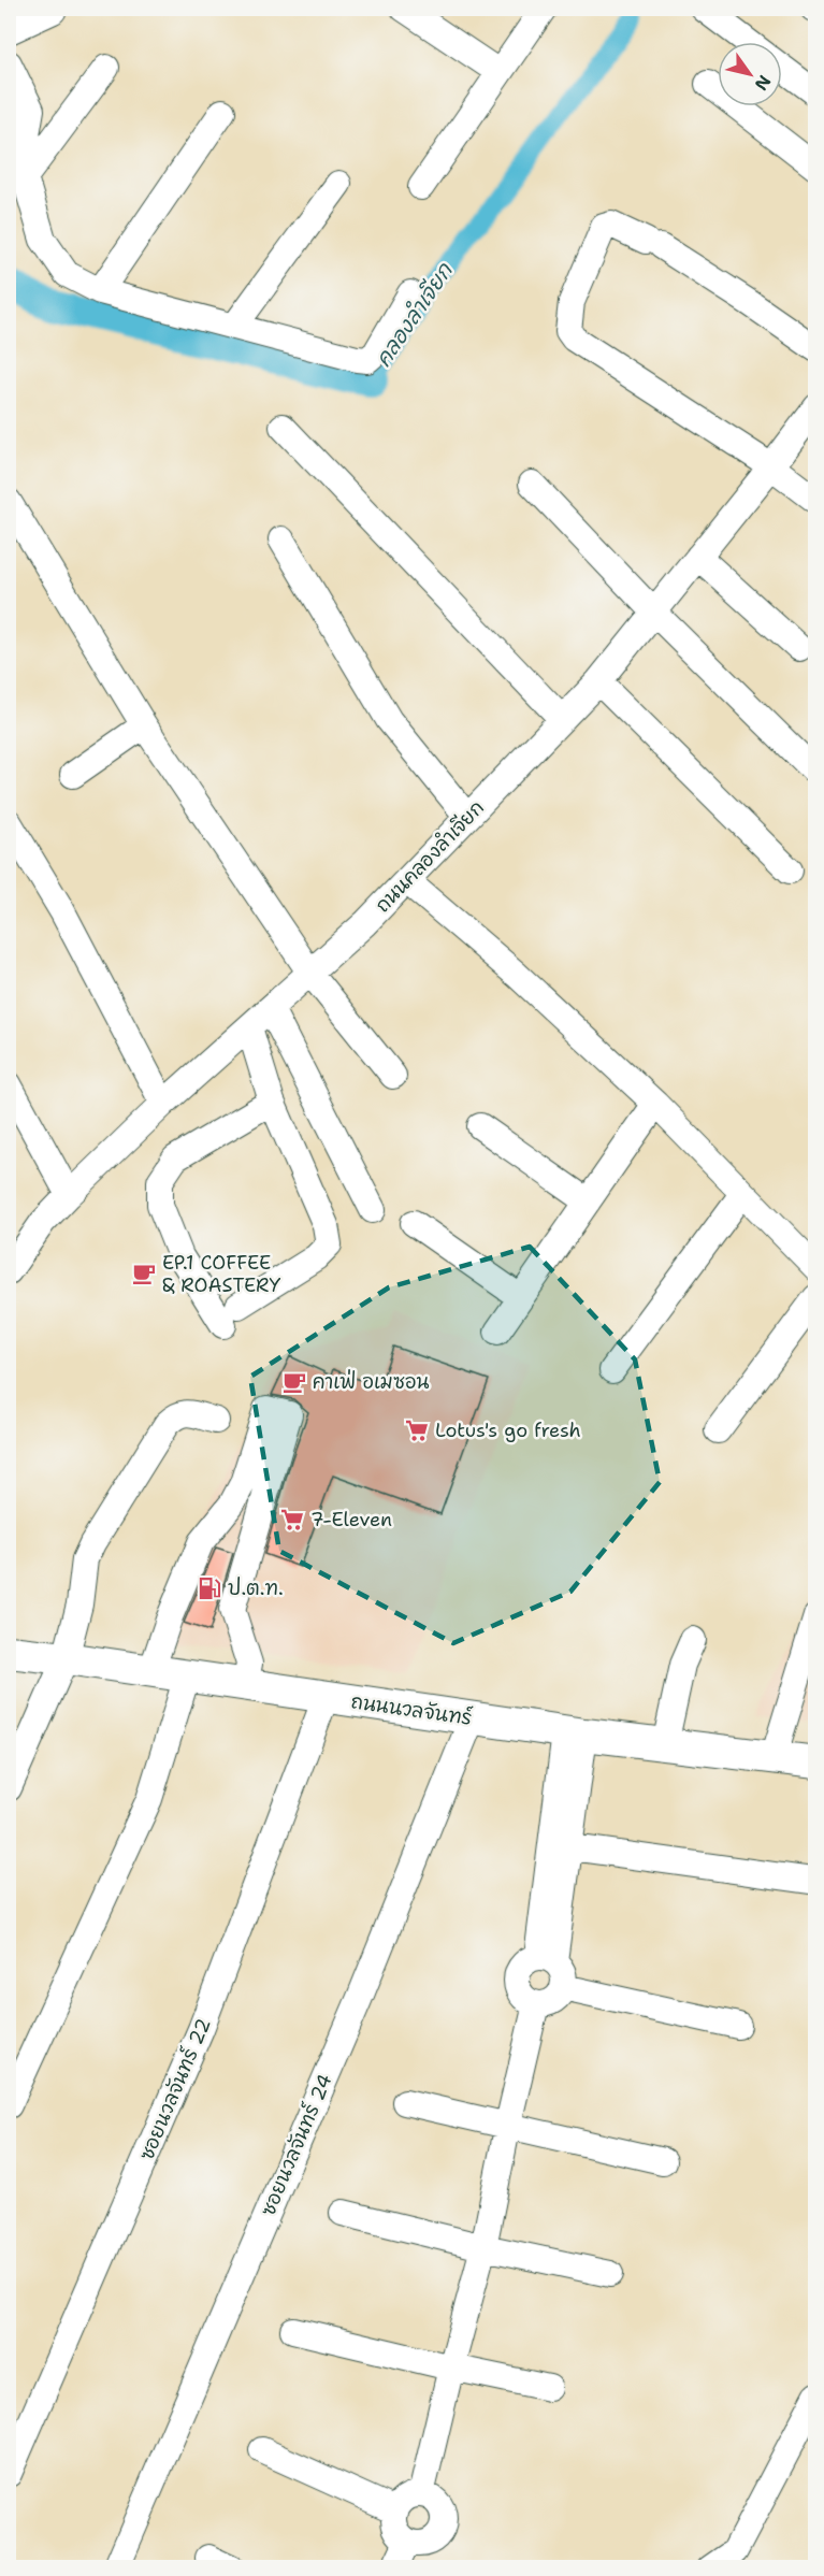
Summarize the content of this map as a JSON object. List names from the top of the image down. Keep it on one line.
{"streets":{"main road":["ถนนนวลจันทร์"],"street":["ถนนคลองลำเจียก","ซอยนวลจันทร์ 22","ซอยนวลจันทร์ 24"]},"crossings":[["ถนนนวลจันทร์","ซอยนวลจันทร์ 22"],["ถนนนวลจันทร์","ซอยนวลจันทร์ 24"]],"water":["คลองลำเจียก"],"places":{"cafe":["EP.1 COFFEE & ROASTERY","คาเฟ่ อเมซอน"],"supermarket":["Lotus's go fresh","7-Eleven"],"fuel station":["ป.ต.ท."]},"north":"bottom right"}
